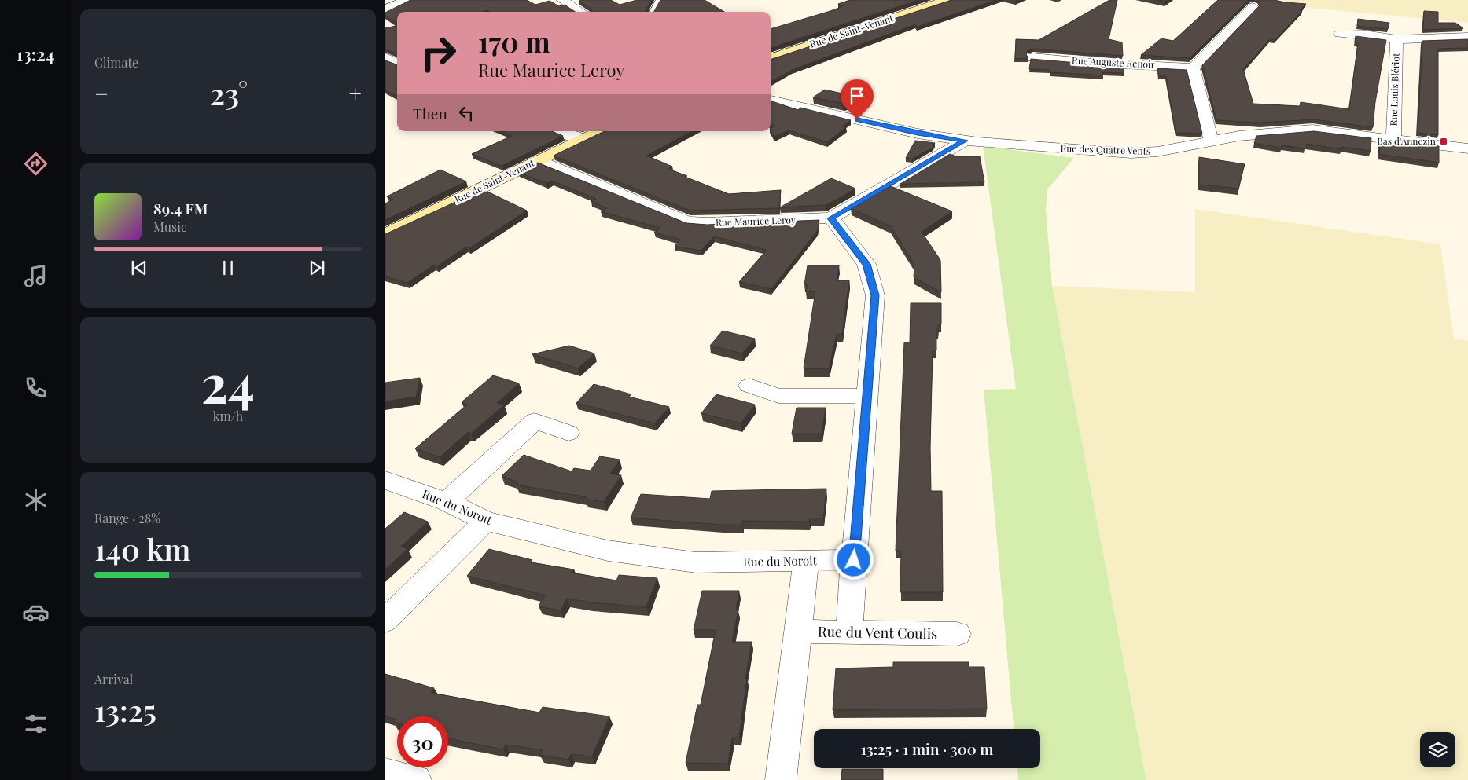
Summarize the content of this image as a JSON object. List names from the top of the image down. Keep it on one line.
{"streets":{"main road":["Rue de Saint-Venant"],"street":["Rue Auguste Renoir","Rue Louis Blériot","Rue des Quatre Vents","Rue Maurice Leroy","Rue du Noroit","Rue du Vent Coulis"]},"crossings":[["Rue de Saint-Venant","Rue Maurice Leroy"],["Rue Louis Blériot","Rue des Quatre Vents"],["Rue des Quatre Vents","Rue Maurice Leroy"]],"places":{"transit":["Bas d'Annezin"]},"page":{"tabs":"13:24","tile":["Climate",["24","km/h"],["Range · 28%","140 km"],["Arrival","13:25"]],"turn":["170 m","Rue Maurice Leroy"],"heat":["−","23°","+"],"then":"Then","song":["89.4 FM","Music"],"limit":"30","trip":"13:25 · 1 min · 300 m"}}
